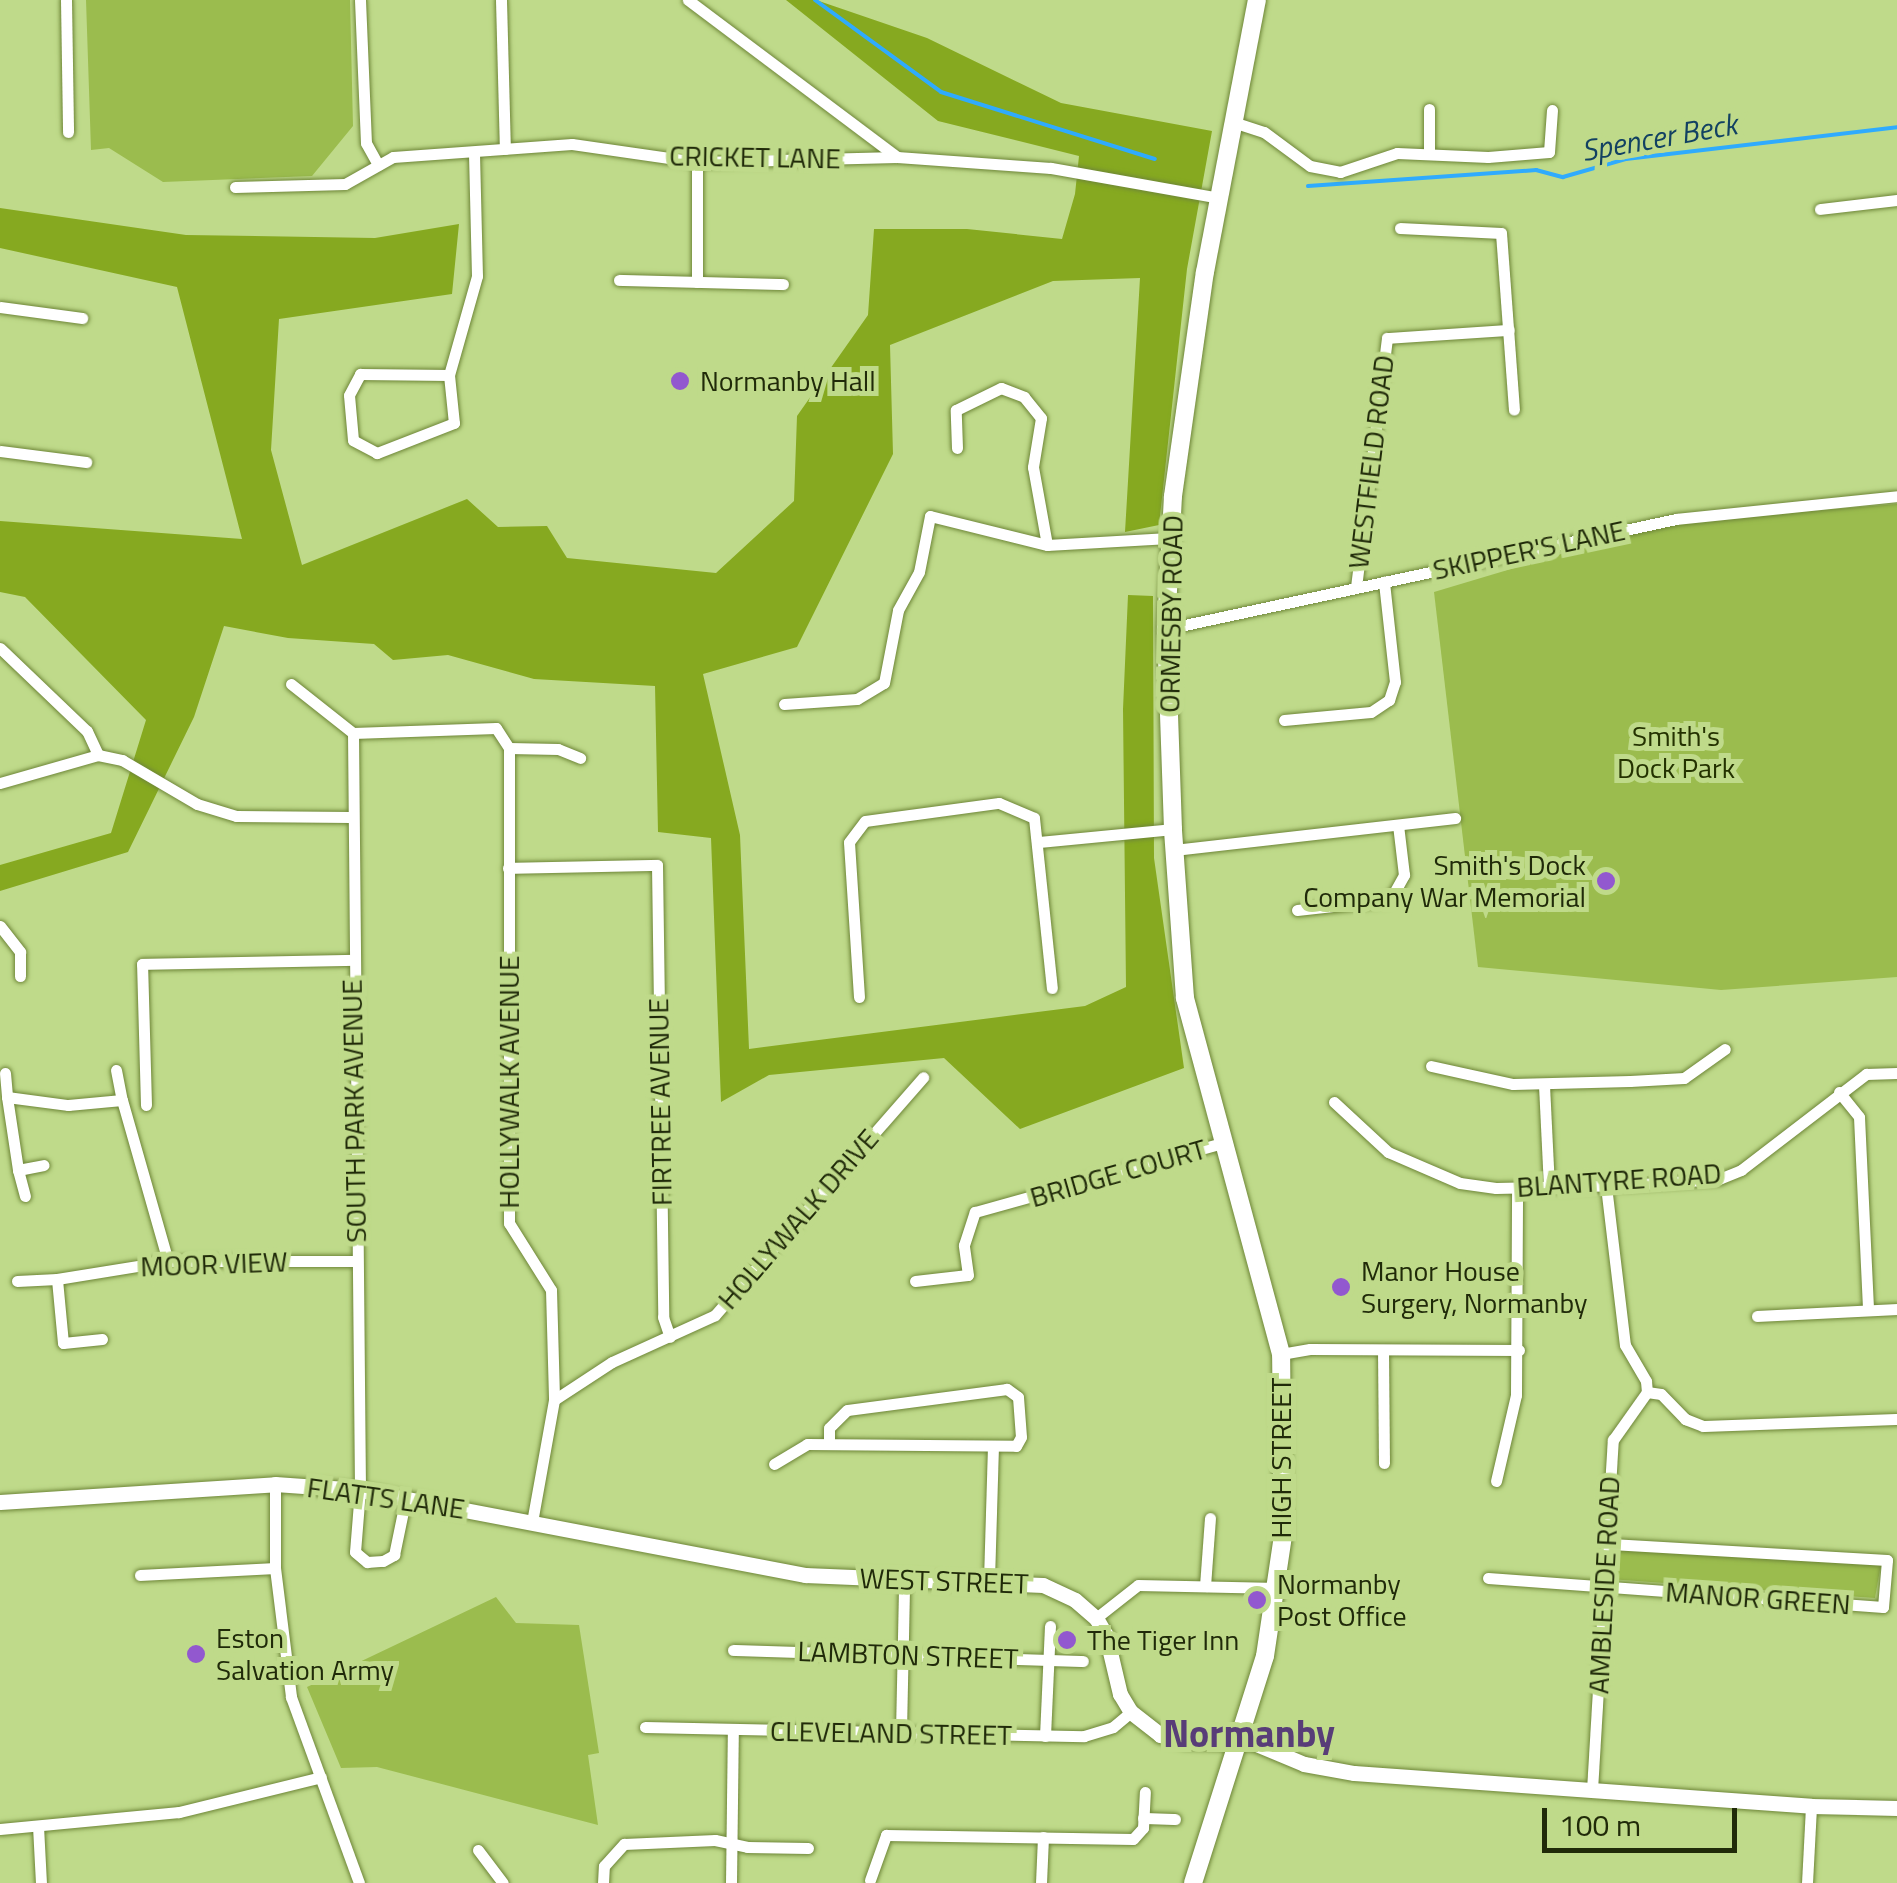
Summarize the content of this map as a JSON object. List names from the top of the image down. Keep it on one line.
{"streets":{"main road":["ORMESBY ROAD","HIGH STREET"],"street":["CRICKET LANE","WESTFIELD ROAD","SKIPPER'S LANE","HOLLYWALK AVENUE","FIRTREE AVENUE","SOUTH PARK AVENUE","BRIDGE COURT","BLANTYRE ROAD","HOLLYWALK DRIVE","MOOR VIEW","FLATTS LANE","WEST STREET","AMBLESIDE ROAD","MANOR GREEN","LAMBTON STREET","CLEVELAND STREET"]},"crossings":[["CRICKET LANE","ORMESBY ROAD"],["WESTFIELD ROAD","SKIPPER'S LANE"],["SKIPPER'S LANE","ORMESBY ROAD"],["ORMESBY ROAD","HIGH STREET"],["HOLLYWALK AVENUE","FIRTREE AVENUE"],["HOLLYWALK AVENUE","HOLLYWALK DRIVE"],["HOLLYWALK AVENUE","FLATTS LANE"],["FIRTREE AVENUE","HOLLYWALK DRIVE"],["SOUTH PARK AVENUE","MOOR VIEW"],["SOUTH PARK AVENUE","FLATTS LANE"],["BRIDGE COURT","HIGH STREET"],["FLATTS LANE","WEST STREET"],["AMBLESIDE ROAD","MANOR GREEN"]],"districts":["Normanby"],"water":["Spencer Beck"],"parks":["Smith's Dock Park"],"places":["Normanby Hall","Smith's Dock Company War Memorial","Manor House Surgery, Normanby","Normanby Post Office","The Tiger Inn","Eston Salvation Army"],"scale_bar":"100 m"}
